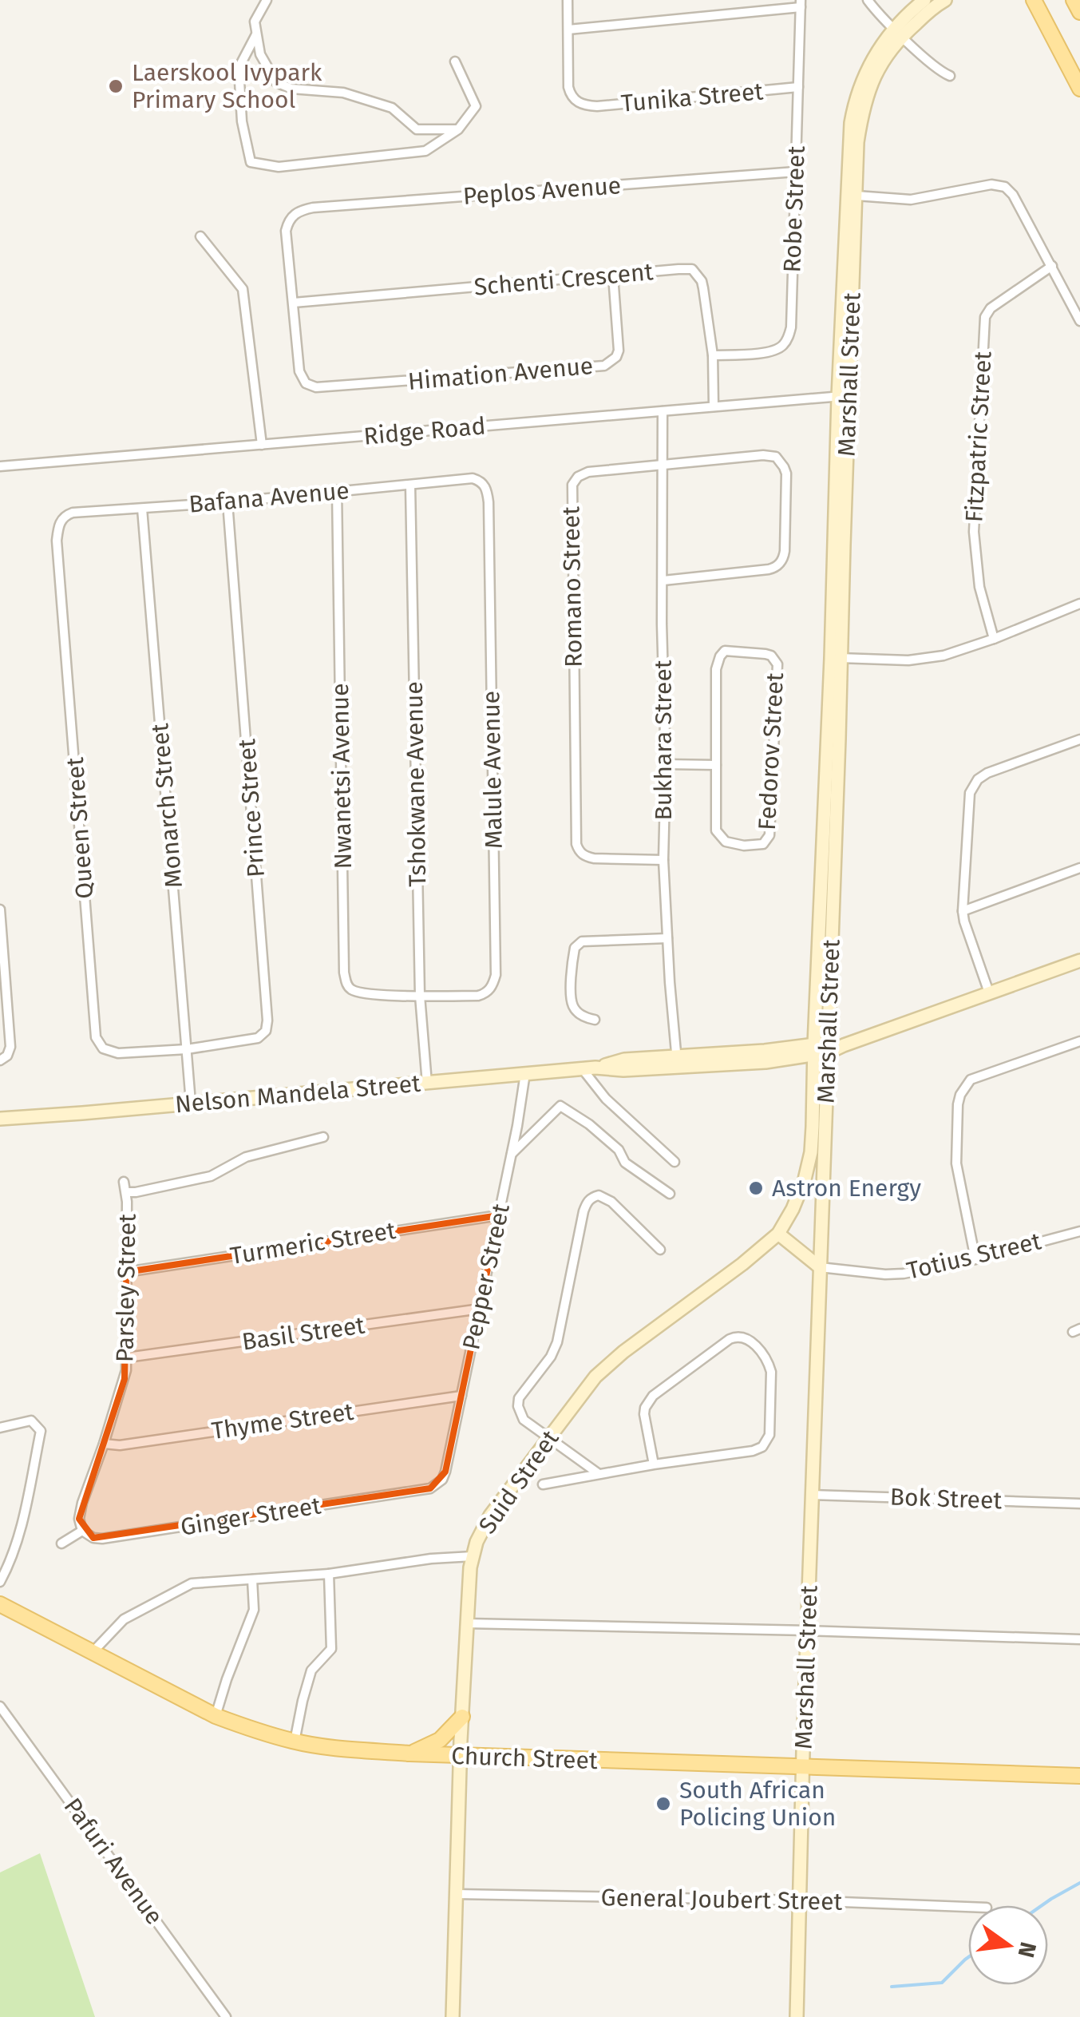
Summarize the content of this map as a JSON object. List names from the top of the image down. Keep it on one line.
{"streets":{"main road":["Church Street"],"street":["Tunika Street","Peplos Avenue","Robe Street","Schenti Crescent","Himation Avenue","Marshall Street","Ridge Road","Fitzpatric Street","Bafana Avenue","Romano Street","Bukhara Street","Fedorov Street","Malule Avenue","Nwanetsi Avenue","Tshokwane Avenue","Monarch Street","Prince Street","Queen Street","Nelson Mandela Street","Turmeric Street","Totius Street","Pepper Street","Parsley Street","Basil Street","Thyme Street","Suid Street","Bok Street","Ginger Street","Pafuri Avenue","General Joubert Street"]},"crossings":[["Tunika Street","Robe Street"],["Peplos Avenue","Robe Street"],["Peplos Avenue","Schenti Crescent"],["Peplos Avenue","Himation Avenue"],["Robe Street","Schenti Crescent"],["Schenti Crescent","Himation Avenue"],["Schenti Crescent","Ridge Road"],["Marshall Street","Ridge Road"],["Marshall Street","Nelson Mandela Street"],["Marshall Street","Totius Street"],["Marshall Street","Suid Street"],["Marshall Street","Bok Street"],["Marshall Street","Church Street"],["Marshall Street","General Joubert Street"],["Ridge Road","Bukhara Street"],["Bafana Avenue","Malule Avenue"],["Bafana Avenue","Nwanetsi Avenue"],["Bafana Avenue","Tshokwane Avenue"],["Bafana Avenue","Monarch Street"],["Bafana Avenue","Prince Street"],["Bafana Avenue","Queen Street"],["Romano Street","Bukhara Street"],["Bukhara Street","Nelson Mandela Street"],["Malule Avenue","Nwanetsi Avenue"],["Malule Avenue","Tshokwane Avenue"],["Nwanetsi Avenue","Tshokwane Avenue"],["Tshokwane Avenue","Nelson Mandela Street"],["Monarch Street","Prince Street"],["Monarch Street","Queen Street"],["Monarch Street","Nelson Mandela Street"],["Prince Street","Queen Street"],["Nelson Mandela Street","Pepper Street"],["Nelson Mandela Street","Suid Street"],["Turmeric Street","Pepper Street"],["Turmeric Street","Parsley Street"],["Pepper Street","Basil Street"],["Pepper Street","Thyme Street"],["Pepper Street","Ginger Street"],["Parsley Street","Basil Street"],["Parsley Street","Thyme Street"],["Parsley Street","Ginger Street"],["Suid Street","Church Street"],["Suid Street","General Joubert Street"]],"places":["Laerskool Ivypark Primary School","Astron Energy","South African Policing Union"],"north":"right"}
